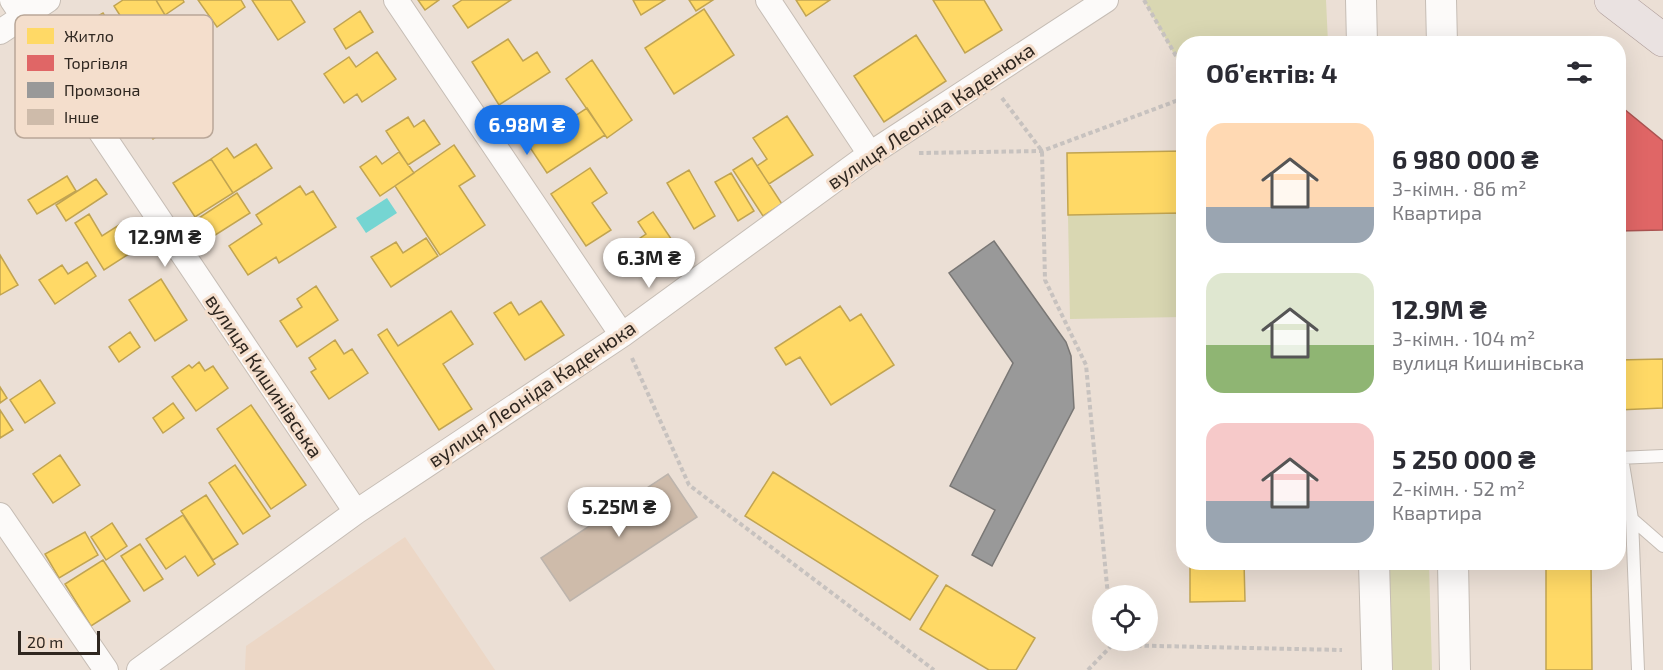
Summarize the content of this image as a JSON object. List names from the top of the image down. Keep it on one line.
{"streets":{"street":["вулиця Леоніда Каденюка","вулиця Кишинівська"]},"crossings":[["вулиця Леоніда Каденюка","вулиця Кишинівська"]],"legend":["Житло","Торгівля","Промзона","Інше"],"scale_bar":"20 m","page":{"heading":"Об’єктів: 4","price":["6.98M ₴","12.9M ₴","6.3M ₴","5.25M ₴"],"list":[{"name":"6 980 000 ₴","note":"3-кімн. · 86 m² · Квартира"},{"name":"12.9M ₴","note":"3-кімн. · 104 m² · вулиця Кишинівська"},{"name":"5 250 000 ₴","note":"2-кімн. · 52 m² · Квартира"}],"scale":"20 m"}}
